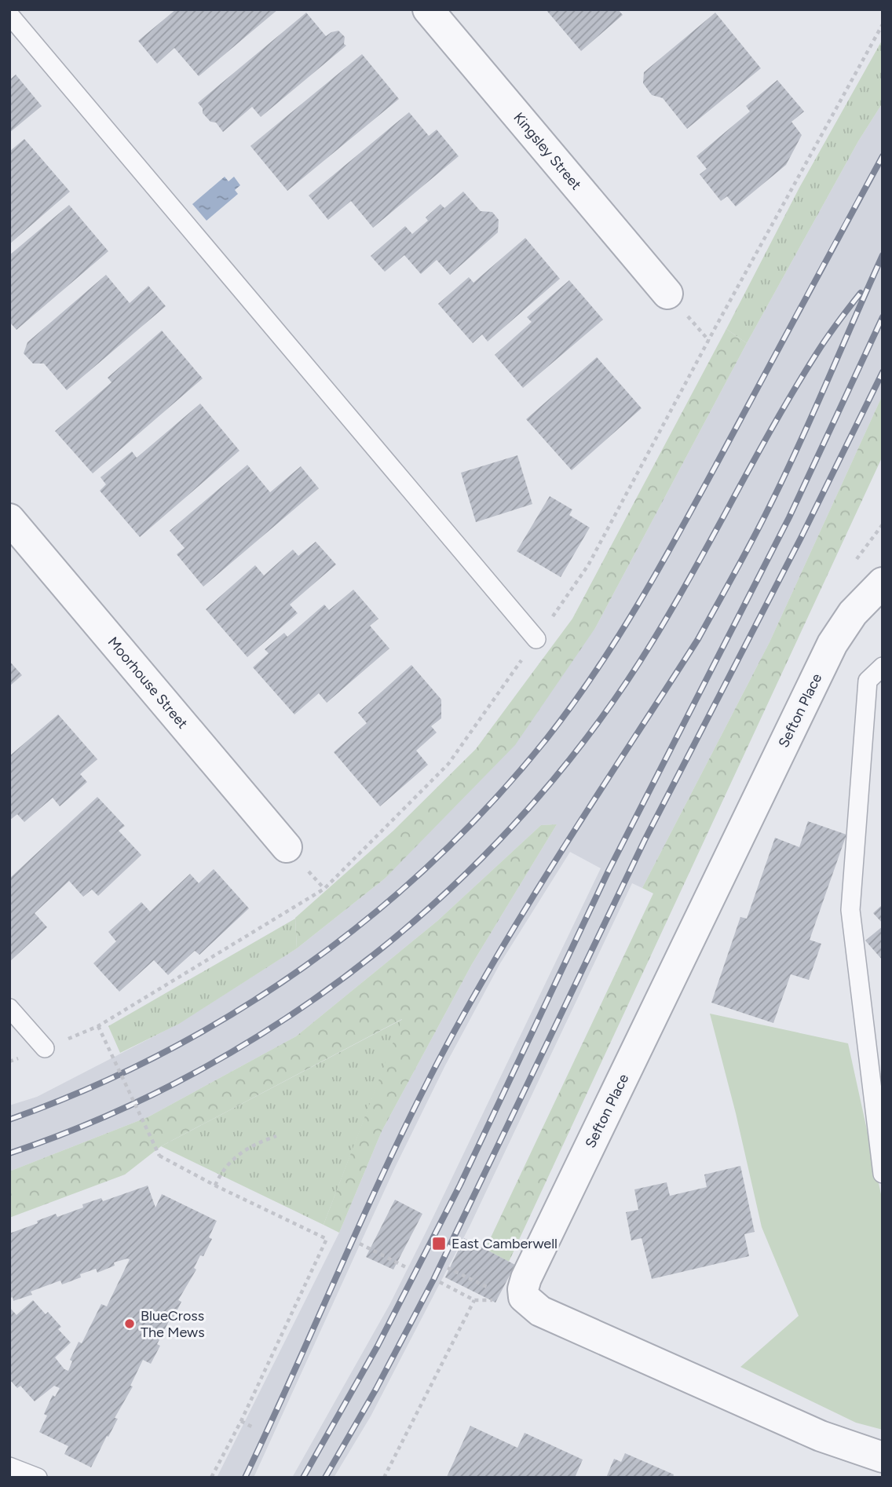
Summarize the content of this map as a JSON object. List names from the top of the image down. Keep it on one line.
{"streets":{"street":["Kingsley Street","Moorhouse Street","Sefton Place"]},"places":{"transit":["East Camberwell"],"other":["BlueCross The Mews"]}}
